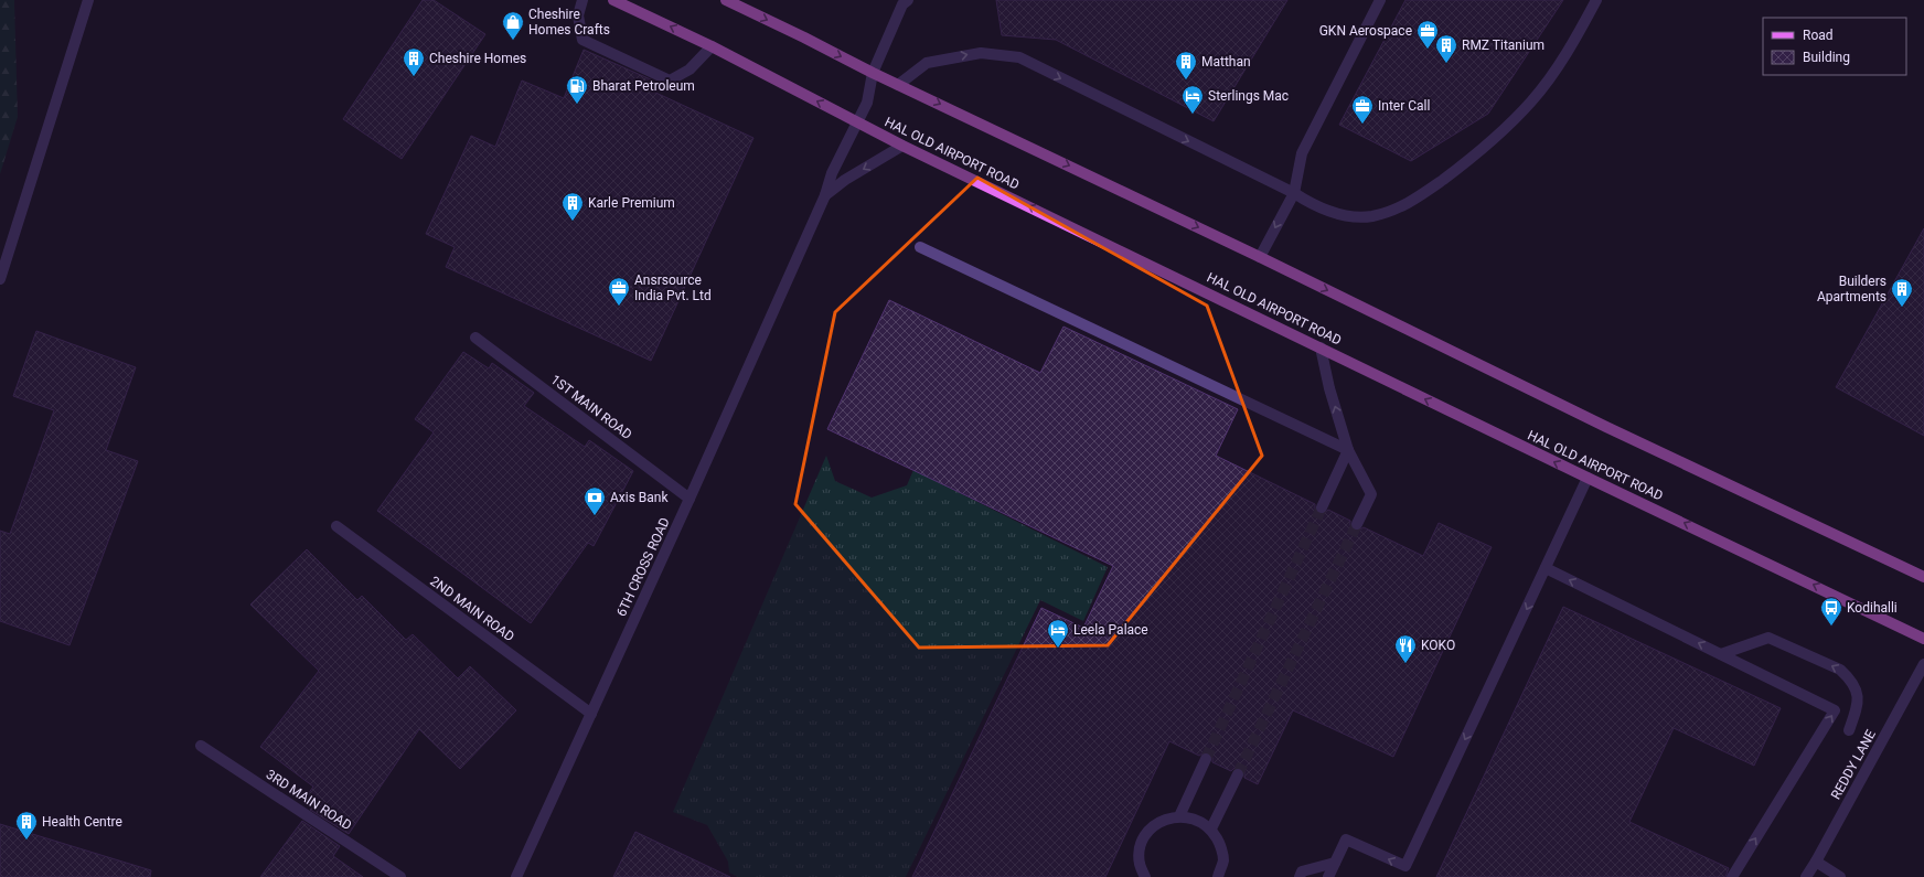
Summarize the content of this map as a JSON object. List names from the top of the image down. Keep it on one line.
{"streets":{"main road":["HAL OLD AIRPORT ROAD"],"street":["1ST MAIN ROAD","6TH CROSS ROAD","2ND MAIN ROAD","REDDY LANE","3RD MAIN ROAD"]},"crossings":[["HAL OLD AIRPORT ROAD","6TH CROSS ROAD"],["1ST MAIN ROAD","6TH CROSS ROAD"],["6TH CROSS ROAD","2ND MAIN ROAD"]],"places":{"shop":["Cheshire Homes Crafts"],"office":["GKN Aerospace","Inter Call","Ansrsource India Pvt. Ltd"],"building":["RMZ Titanium","Cheshire Homes","Matthan","Karle Premium","Builders Apartments","Health Centre"],"fuel station":["Bharat Petroleum"],"hotel":["Sterlings Mac","Leela Palace"],"bank":["Axis Bank"],"bus stop":["Kodihalli"],"restaurant":["KOKO"]},"legend":["Road","Building"]}
